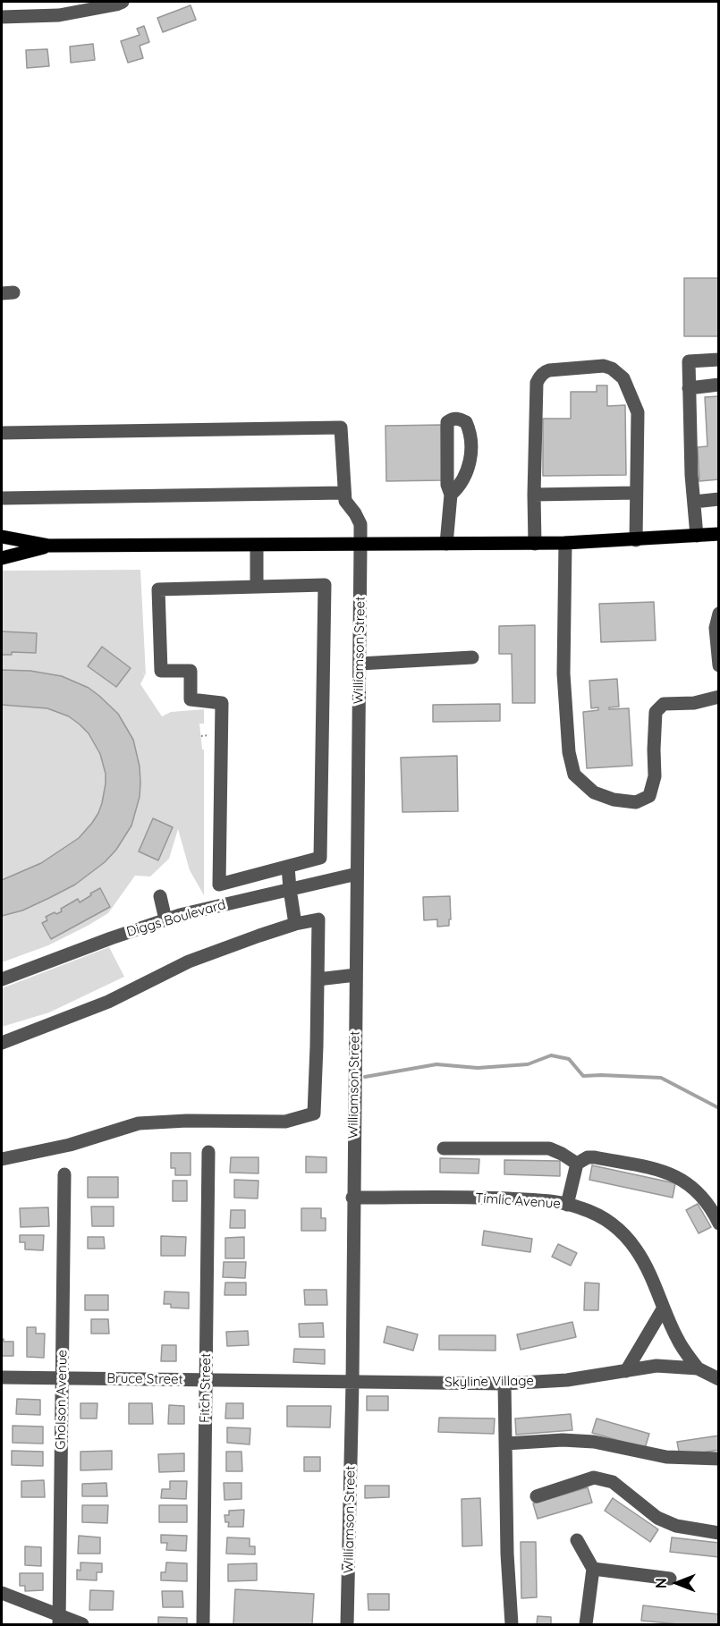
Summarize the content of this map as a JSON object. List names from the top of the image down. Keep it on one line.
{"streets":{"street":["Williamson Street","Diggs Boulevard","Timlic Avenue","Bruce Street","Skyline Village","Fitch Street","Gholson Avenue"]},"crossings":[["Williamson Street","Diggs Boulevard"],["Williamson Street","Timlic Avenue"],["Williamson Street","Bruce Street"],["Williamson Street","Skyline Village"],["Timlic Avenue","Skyline Village"],["Bruce Street","Skyline Village"],["Bruce Street","Fitch Street"],["Bruce Street","Gholson Avenue"]],"north":"left"}
